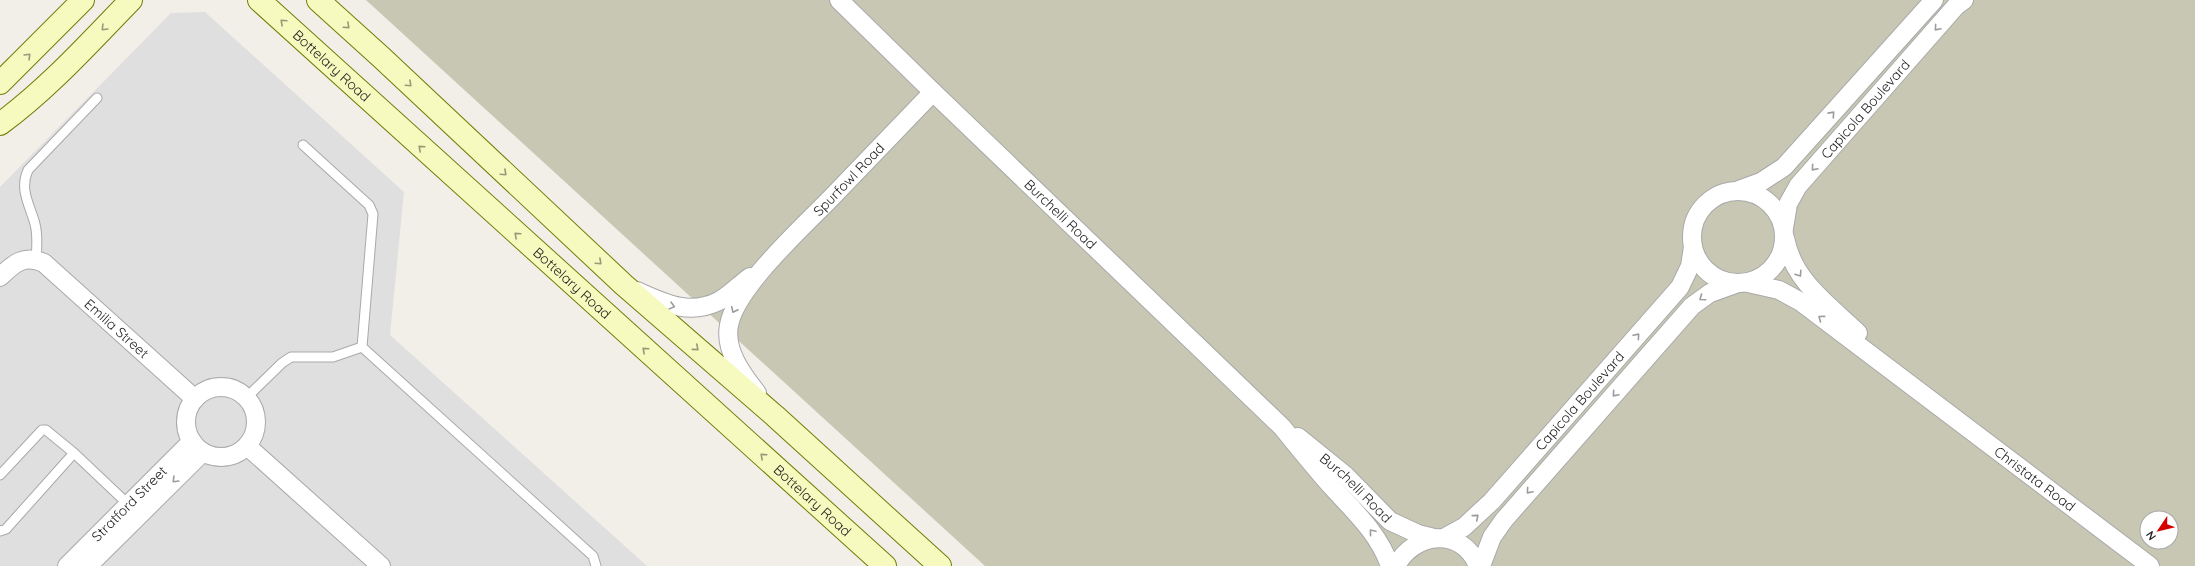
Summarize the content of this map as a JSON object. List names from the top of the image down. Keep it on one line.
{"streets":{"main road":["Bottelary Road"],"street":["Capicola Boulevard","Spurfowl Road","Burchelli Road","Emilia Street","Christata Road","Stratford Street"]},"crossings":[["Capicola Boulevard","Burchelli Road"],["Capicola Boulevard","Christata Road"],["Spurfowl Road","Burchelli Road"],["Emilia Street","Stratford Street"]],"north":"bottom left"}
